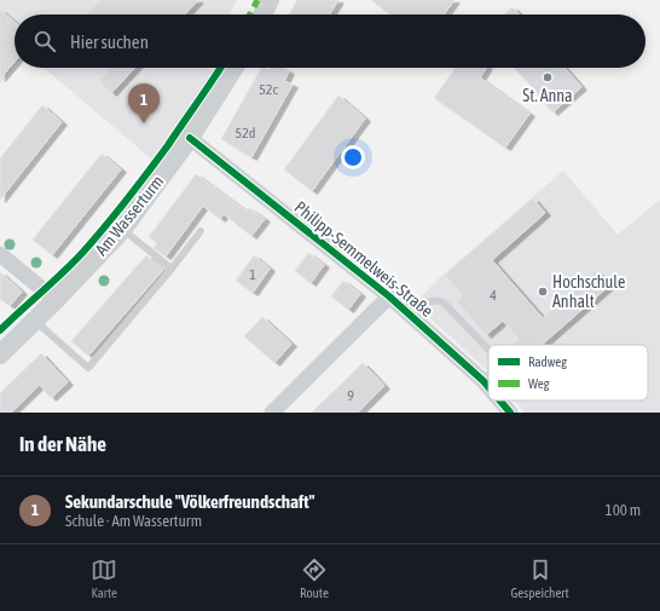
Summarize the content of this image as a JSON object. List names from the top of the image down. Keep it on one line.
{"streets":{"street":["Am Wasserturm","Philipp-Semmelweis-Straße"]},"crossings":[["Am Wasserturm","Philipp-Semmelweis-Straße"]],"places":["St. Anna","Hochschule Anhalt"],"house_numbers":["52c","52d","1","4","9"],"legend":["Radweg","Weg"],"page":{"search":"Hier suchen","pins":"1","heading":"In der Nähe","list":[{"mark":"1","name":"Sekundarschule \"Völkerfreundschaft\"","note":"Schule · Am Wasserturm","value":"100 m"}],"nav":["Karte","Route","Gespeichert"]}}
